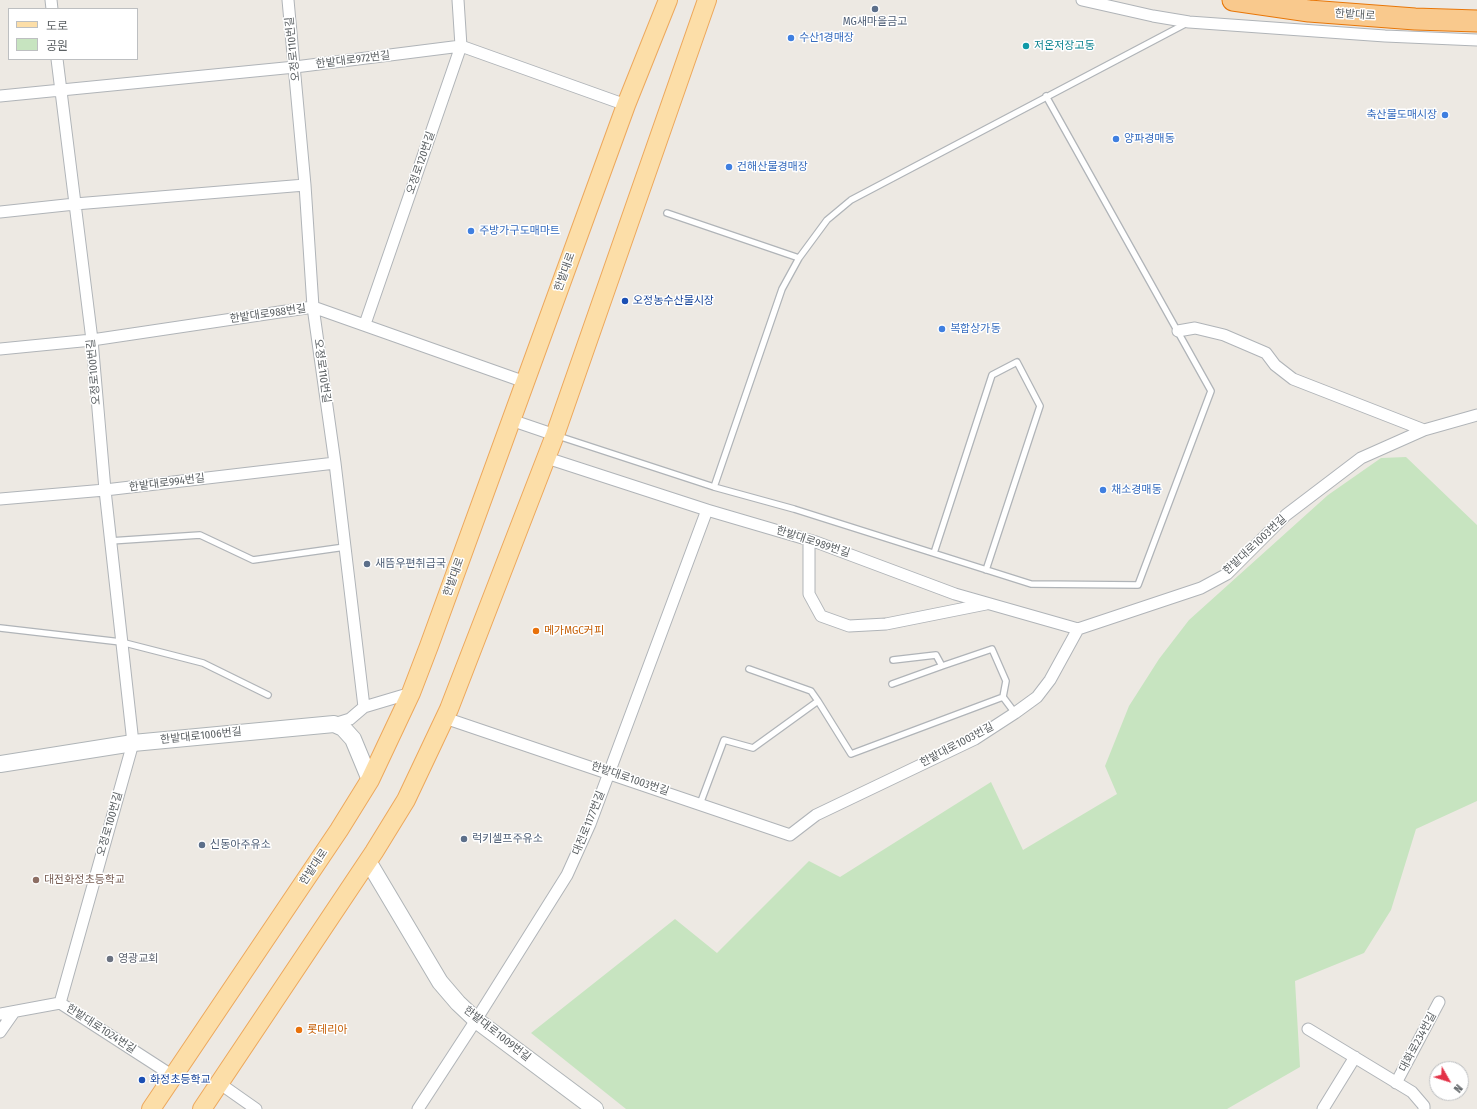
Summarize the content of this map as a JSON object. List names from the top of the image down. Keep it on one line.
{"streets":{"highway":["한밭대로"],"street":["오정로110번길","한밭대로972번길","오정로120번길","한밭대로988번길","오정로100번길","한밭대로994번길","한밭대로989번길","한밭대로1003번길","한밭대로1006번길","대전로1177번길","한밭대로1024번길","한밭대로1009번길","대화로234번길"]},"crossings":[["한밭대로","한밭대로972번길"],["한밭대로","한밭대로988번길"],["한밭대로","한밭대로1024번길"],["오정로110번길","한밭대로972번길"],["오정로110번길","한밭대로988번길"],["오정로110번길","한밭대로994번길"],["한밭대로972번길","오정로120번길"],["한밭대로972번길","오정로100번길"],["오정로120번길","한밭대로988번길"],["한밭대로988번길","오정로100번길"],["오정로100번길","한밭대로994번길"],["오정로100번길","한밭대로1006번길"],["오정로100번길","한밭대로1024번길"],["한밭대로989번길","한밭대로1003번길"],["한밭대로989번길","대전로1177번길"],["한밭대로1003번길","대전로1177번길"],["대전로1177번길","한밭대로1009번길"]],"places":["MG새마을금고","수산1경매장","저온저장고동","축산물도매시장","양파경매동","건해산물경매장","주방가구도매마트","오정농수산물시장","복합상가동","채소경매동","새뜸우편취급국","메가MGC커피","럭키셀프주유소","신동아주유소","대전화정초등학교","영광교회","롯데리아","화정초등학교"],"legend":["도로","공원"],"north":"bottom right"}
